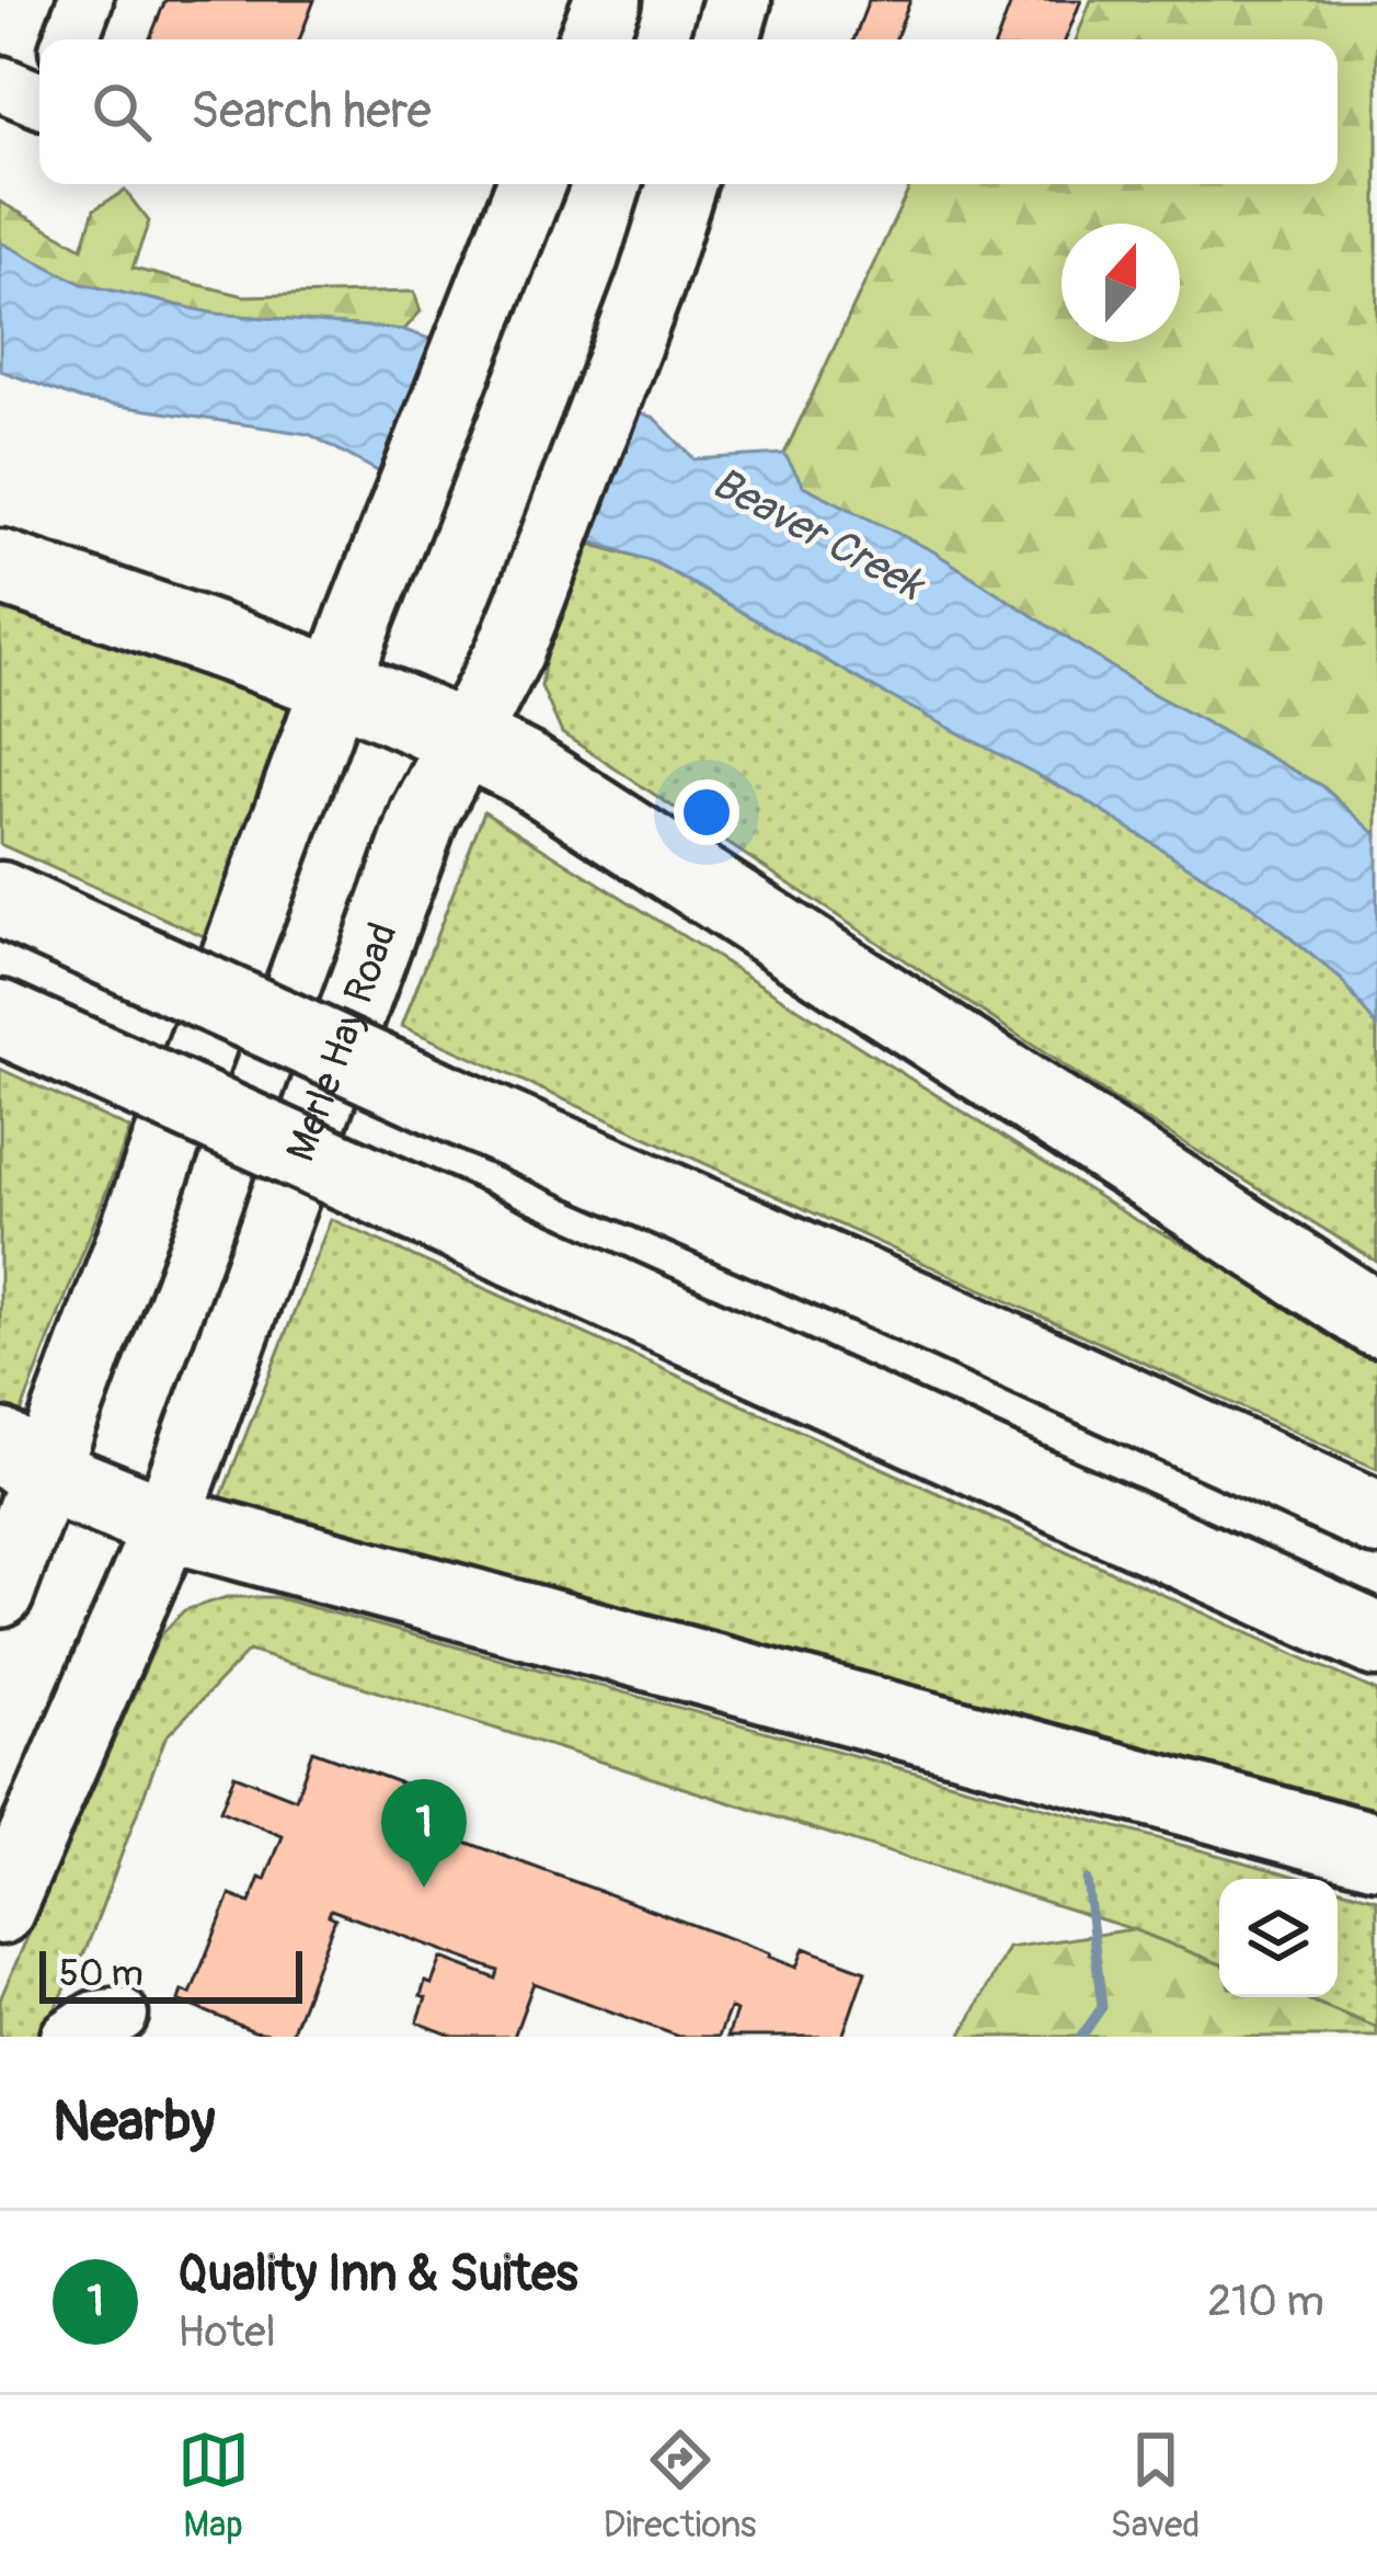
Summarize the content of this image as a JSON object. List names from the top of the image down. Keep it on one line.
{"streets":{"main road":["Merle Hay Road"]},"water":["Beaver Creek"],"scale_bar":"50 m","north":"top","page":{"search":"Search here","pins":"1","scale":"50 m","heading":"Nearby","list":[{"mark":"1","name":"Quality Inn & Suites","note":"Hotel","value":"210 m"}],"nav":["Map","Directions","Saved"]}}
